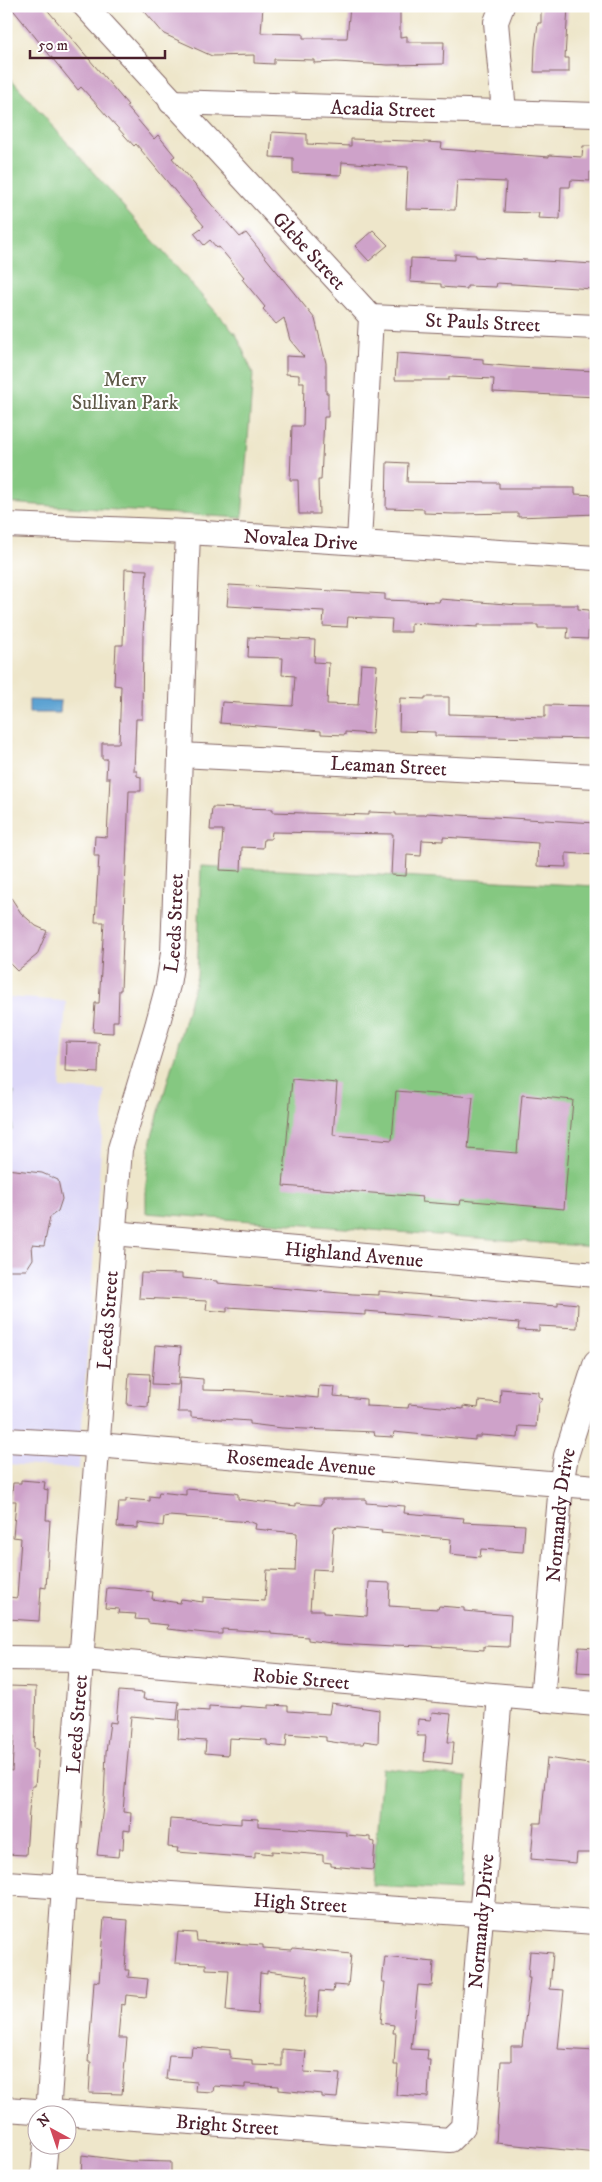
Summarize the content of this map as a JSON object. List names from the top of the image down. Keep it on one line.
{"streets":{"street":["Acadia Street","Glebe Street","St Pauls Street","Novalea Drive","Leaman Street","Leeds Street","Highland Avenue","Rosemeade Avenue","Normandy Drive","Robie Street","High Street","Bright Street"]},"crossings":[["Acadia Street","Glebe Street"],["Glebe Street","St Pauls Street"],["Novalea Drive","Leeds Street"],["Leaman Street","Leeds Street"],["Leeds Street","Highland Avenue"],["Leeds Street","Rosemeade Avenue"],["Leeds Street","Robie Street"],["Leeds Street","High Street"],["Rosemeade Avenue","Normandy Drive"],["Normandy Drive","Robie Street"],["Normandy Drive","High Street"],["Normandy Drive","Bright Street"]],"parks":["Merv Sullivan Park"],"scale_bar":"50 m","north":"top left"}
